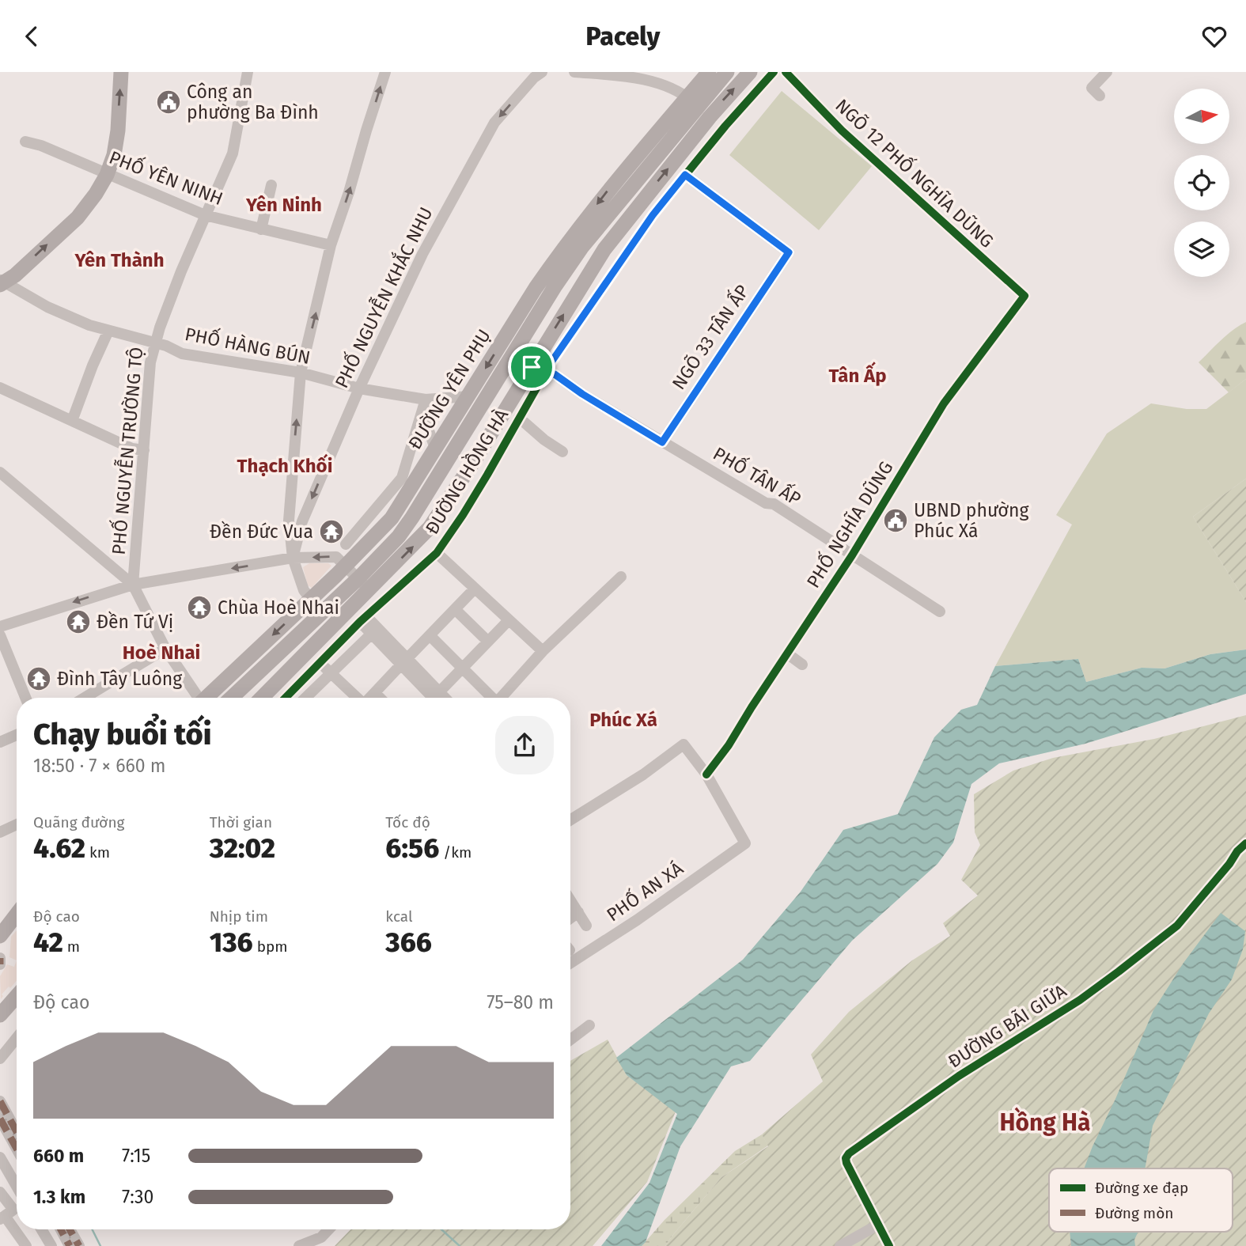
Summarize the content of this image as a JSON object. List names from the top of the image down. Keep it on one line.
{"streets":{"main road":["ĐƯỜNG YÊN PHỤ"],"street":["NGÕ 12 PHỐ NGHĨA DŨNG","PHỐ YÊN NINH","PHỐ NGUYỄN KHẮC NHU","NGÕ 33 TÂN ẤP","PHỐ HÀNG BÚN","PHỐ NGUYỄN TRƯỜNG TỘ","ĐƯỜNG HỒNG HÀ","PHỐ TÂN ẤP","PHỐ NGHĨA DŨNG","PHỐ AN XÁ","ĐƯỜNG BÃI GIỮA"]},"crossings":[["NGÕ 12 PHỐ NGHĨA DŨNG","PHỐ NGHĨA DŨNG"],["PHỐ YÊN NINH","PHỐ NGUYỄN TRƯỜNG TỘ"],["PHỐ NGUYỄN KHẮC NHU","PHỐ HÀNG BÚN"],["NGÕ 33 TÂN ẤP","ĐƯỜNG HỒNG HÀ"],["NGÕ 33 TÂN ẤP","PHỐ TÂN ẤP"],["PHỐ HÀNG BÚN","ĐƯỜNG YÊN PHỤ"],["PHỐ HÀNG BÚN","PHỐ NGUYỄN TRƯỜNG TỘ"],["ĐƯỜNG YÊN PHỤ","ĐƯỜNG HỒNG HÀ"],["ĐƯỜNG YÊN PHỤ","PHỐ TÂN ẤP"],["ĐƯỜNG HỒNG HÀ","PHỐ TÂN ẤP"],["PHỐ TÂN ẤP","PHỐ NGHĨA DŨNG"],["PHỐ NGHĨA DŨNG","PHỐ AN XÁ"]],"districts":["Yên Ninh","Yên Thành","Tân Ấp","Thạch Khối","Hoè Nhai","Phúc Xá","Hồng Hà"],"places":{"public building":["Công an phường Ba Đình","UBND phường Phúc Xá"],"temple":["Đền Đức Vua","Chùa Hoè Nhai","Đền Tứ Vị","Đình Tây Luông"]},"legend":["Đường xe đạp","Đường mòn"],"north":"right","page":{"header":"Pacely","heading":["Chạy buổi tối","18:50 · 7 × 660 m"],"stats":[["Quãng đường","4.62 km"],["Thời gian","32:02"],["Tốc độ","6:56 /km"],["Độ cao","42 m"],["Nhịp tim","136 bpm"],["kcal","366"]],"chart":["Độ cao","75–80 m"],"list":[{"name":"660 m","note":"7:15"},{"name":"1.3 km","note":"7:30"}]}}
